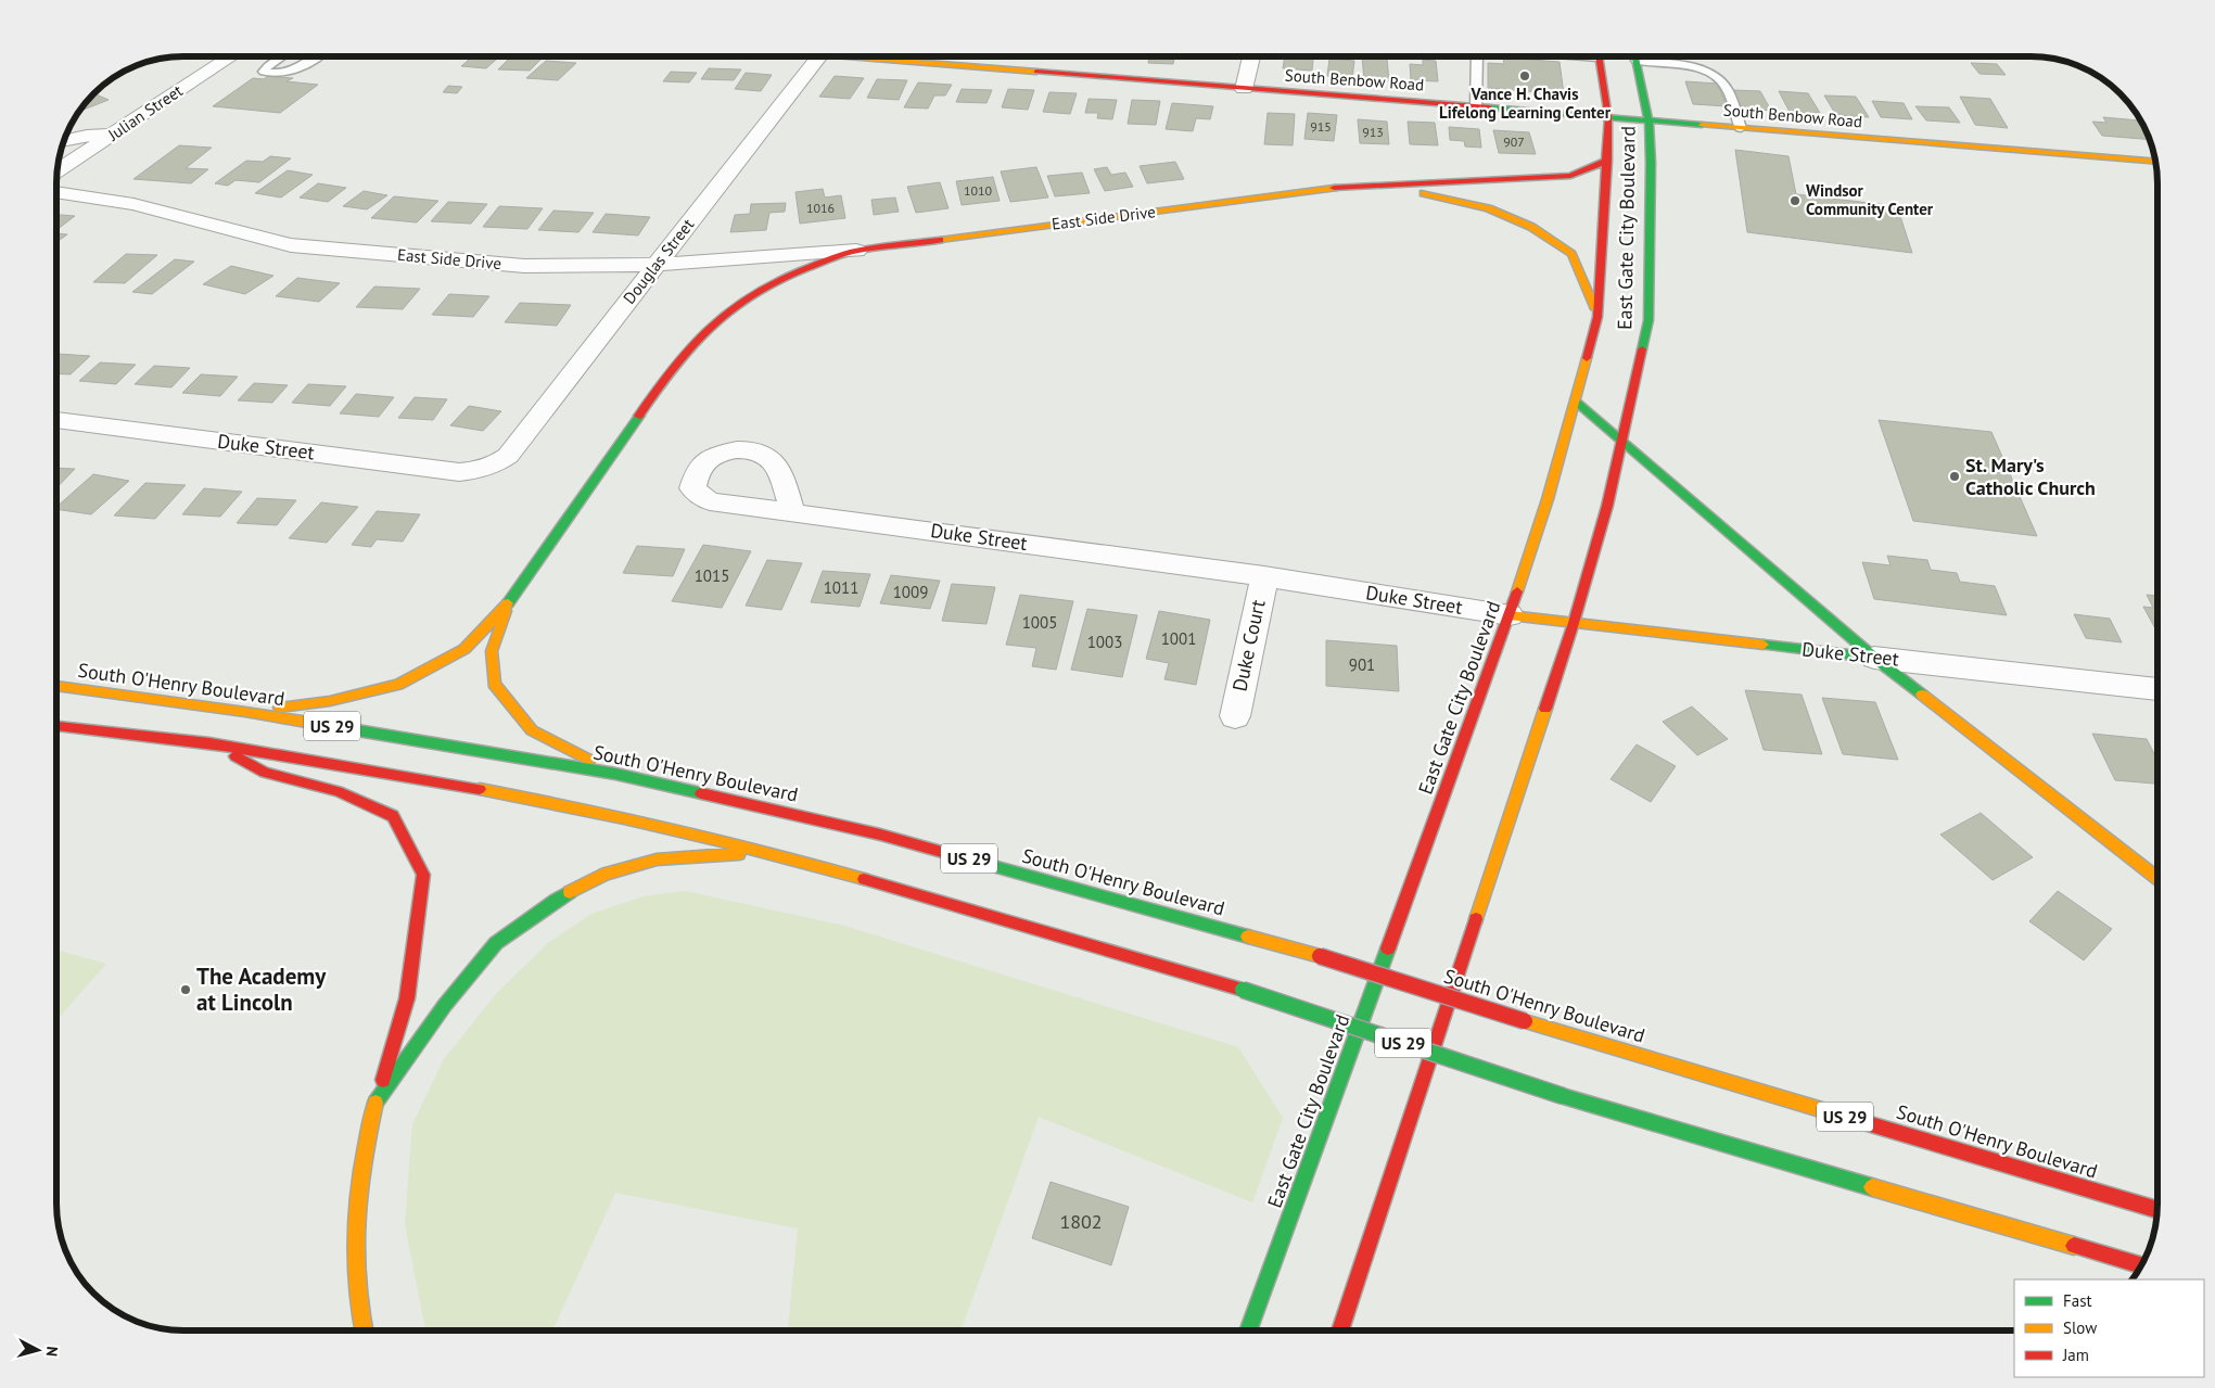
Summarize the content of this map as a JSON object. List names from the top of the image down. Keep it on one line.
{"streets":{"main road":["South Benbow Road","East Side Drive","East Gate City Boulevard","Duke Street","South O'Henry Boulevard","US 29"],"street":["Julian Street","Douglas Street","Duke Court"]},"crossings":[["South Benbow Road","East Gate City Boulevard"],["East Side Drive","Douglas Street"],["East Gate City Boulevard","Duke Street"],["Douglas Street","Duke Street"],["Duke Street","Duke Court"]],"places":["Vance H. Chavis Lifelong Learning Center","Windsor Community Center","St. Mary's Catholic Church","The Academy at Lincoln"],"house_numbers":["915","913","907","1010","1016","1015","1011","1009","1005","1001","1003","901","1802"],"legend":["Fast","Slow","Jam"],"north":"right"}
